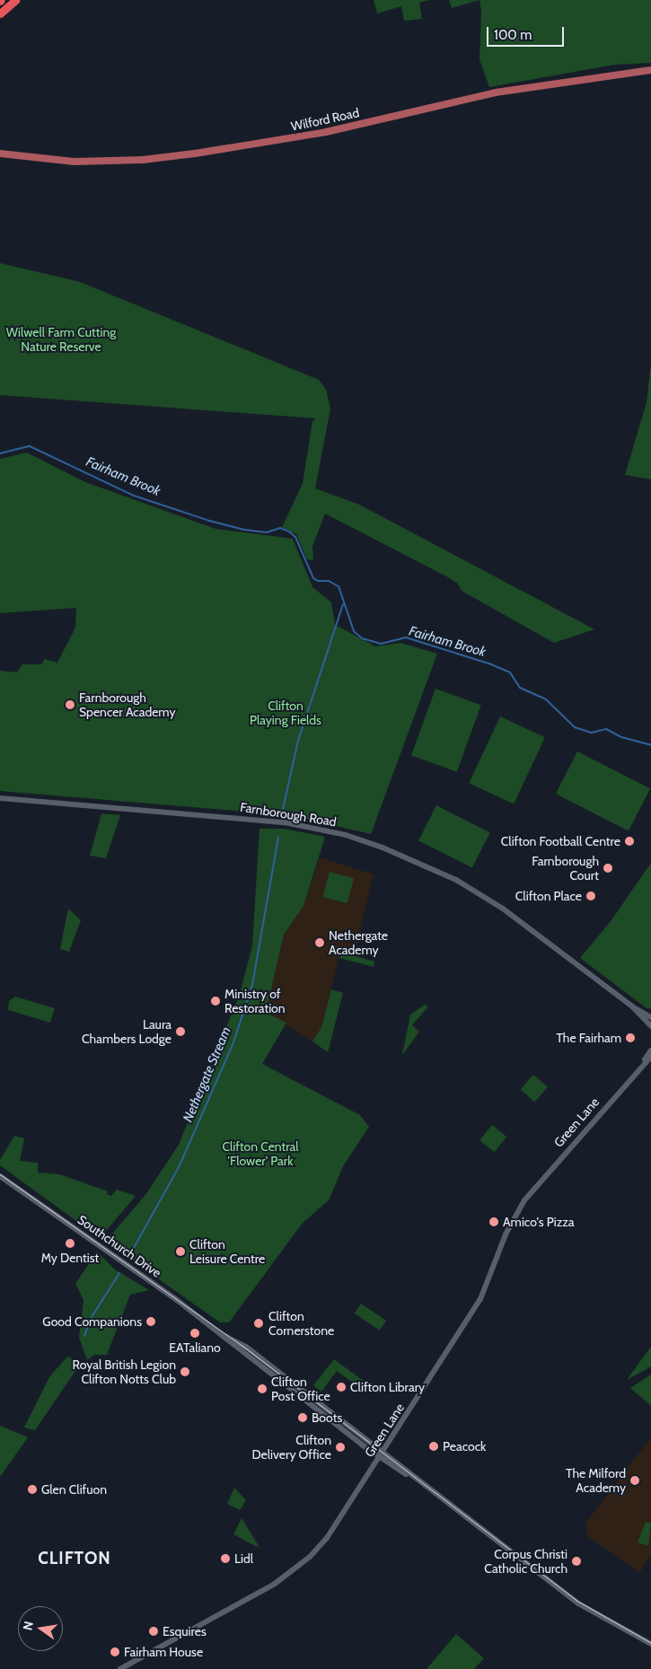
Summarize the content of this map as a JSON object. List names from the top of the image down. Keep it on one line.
{"streets":{"main road":["Wilford Road"],"street":["Farnborough Road","Green Lane","Southchurch Drive"]},"crossings":[["Green Lane","Southchurch Drive"]],"districts":["CLIFTON"],"water":["Fairham Brook","Nethergate Stream"],"parks":["Wilwell Farm Cutting Nature Reserve","Clifton Playing Fields","Clifton Central 'Flower' Park"],"places":["Farnborough Spencer Academy","Clifton Football Centre","Farnborough Court","Clifton Place","Nethergate Academy","Ministry of Restoration","Laura Chambers Lodge","The Fairham","Amico's Pizza","My Dentist","Clifton Leisure Centre","Good Companions","Clifton Cornerstone","EATaliano","Royal British Legion Clifton Notts Club","Clifton Library","Clifton Post Office","Boots","Peacock","Clifton Delivery Office","The Milford Academy","Glen Clifuon","Lidl","Corpus Christi Catholic Church","Esquires","Fairham House"],"scale_bar":"100 m","north":"left"}
